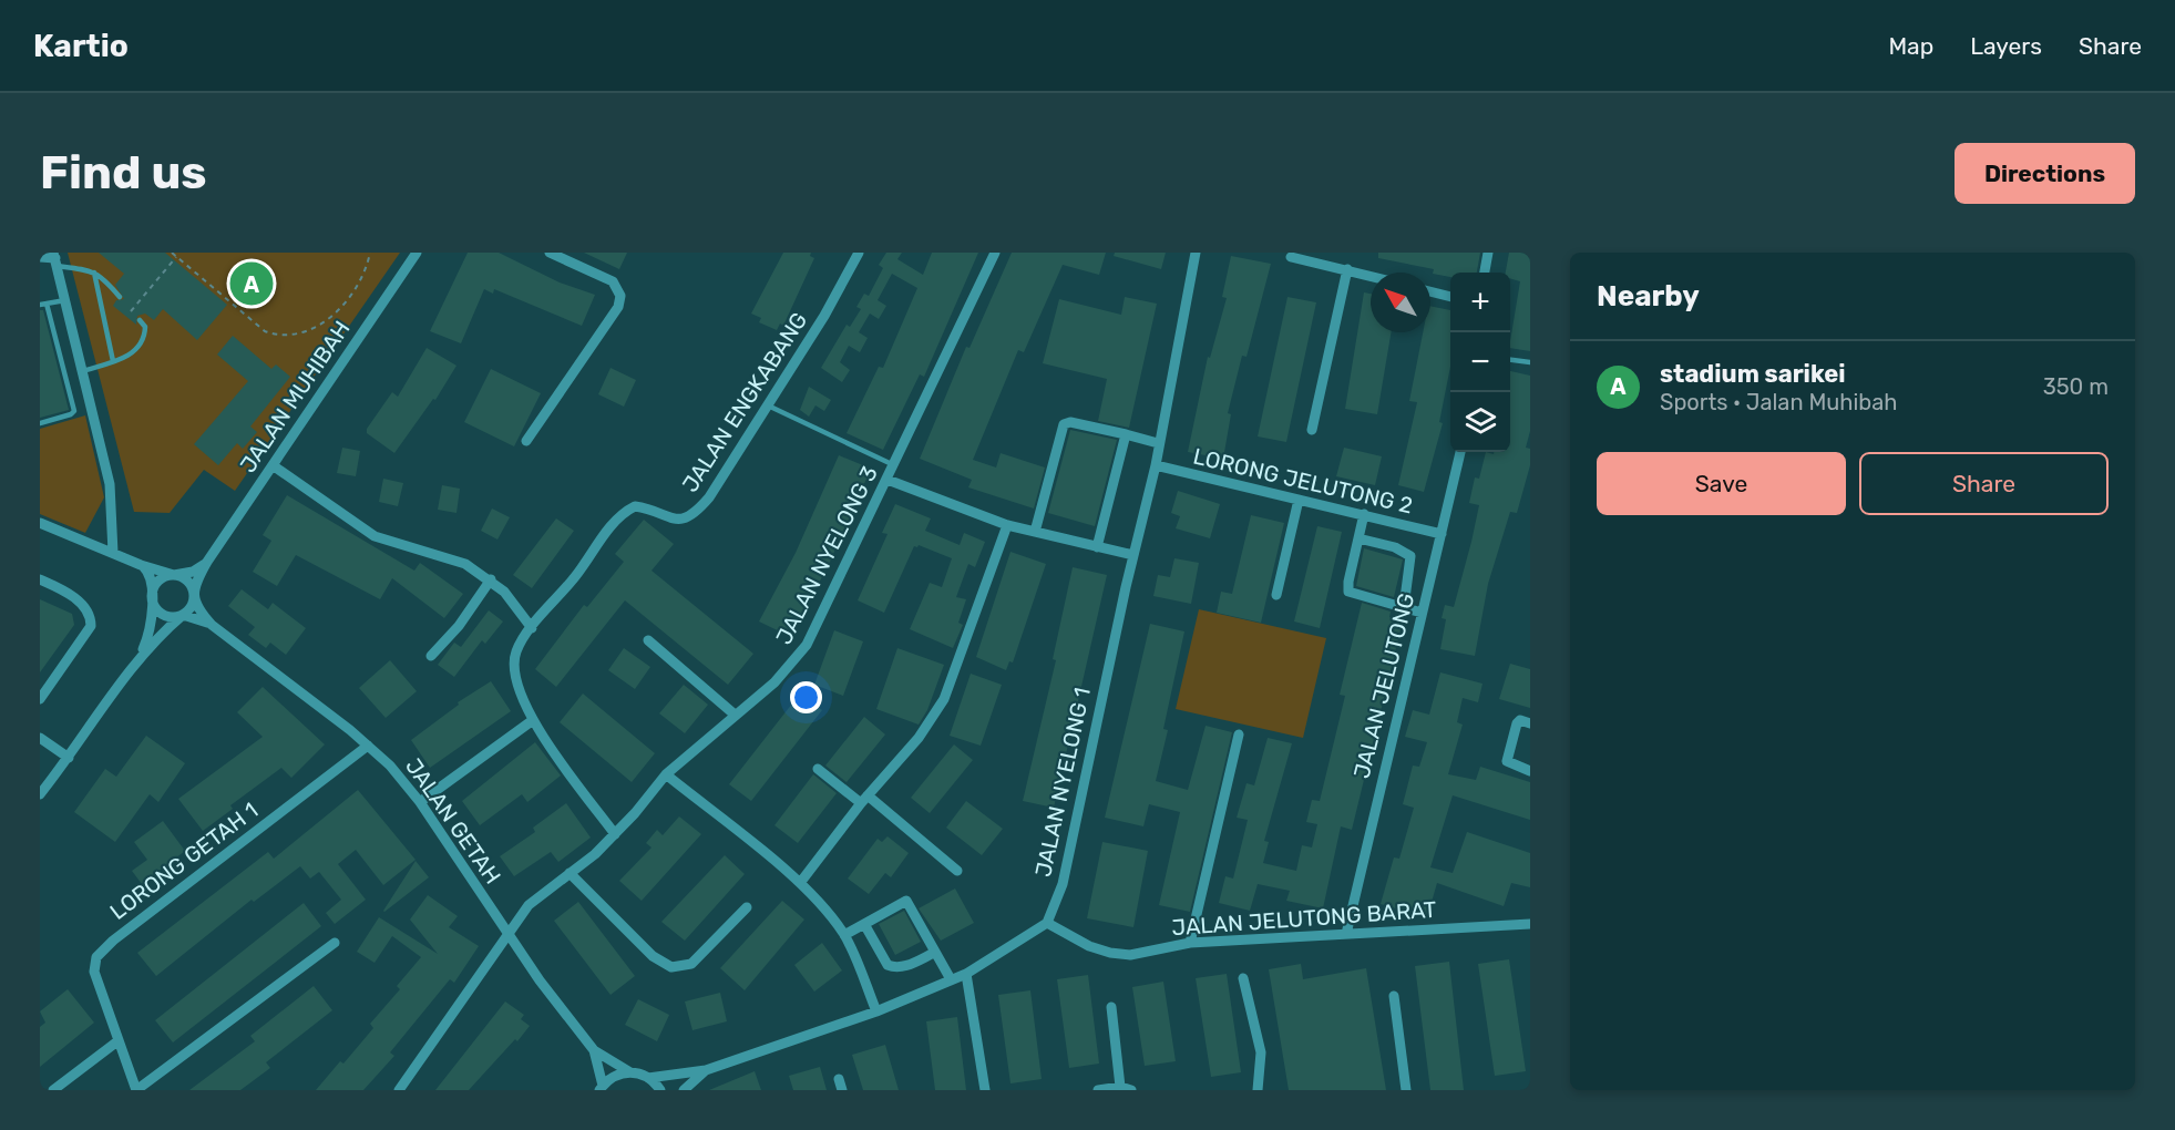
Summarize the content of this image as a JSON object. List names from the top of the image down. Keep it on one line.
{"streets":{"street":["JALAN MUHIBAH","JALAN ENGKABANG","LORONG JELUTONG 2","JALAN NYELONG 3","JALAN JELUTONG","JALAN NYELONG 1","JALAN GETAH","LORONG GETAH 1","JALAN JELUTONG BARAT"]},"crossings":[["JALAN MUHIBAH","JALAN GETAH"],["JALAN ENGKABANG","JALAN NYELONG 3"],["LORONG JELUTONG 2","JALAN JELUTONG"],["LORONG JELUTONG 2","JALAN NYELONG 1"],["JALAN NYELONG 3","JALAN GETAH"],["JALAN JELUTONG","JALAN JELUTONG BARAT"],["JALAN NYELONG 1","JALAN JELUTONG BARAT"],["JALAN GETAH","LORONG GETAH 1"]],"north":"top left","page":{"header":"Kartio","nav":["Map","Layers","Share"],"buttons":["Directions",["Save","Share"]],"title":"Find us","heading":"Nearby","pins":"A","map_buttons":["+","−"],"list":[{"mark":"A","name":"stadium sarikei","note":"Sports · Jalan Muhibah","value":"350 m"}]}}
